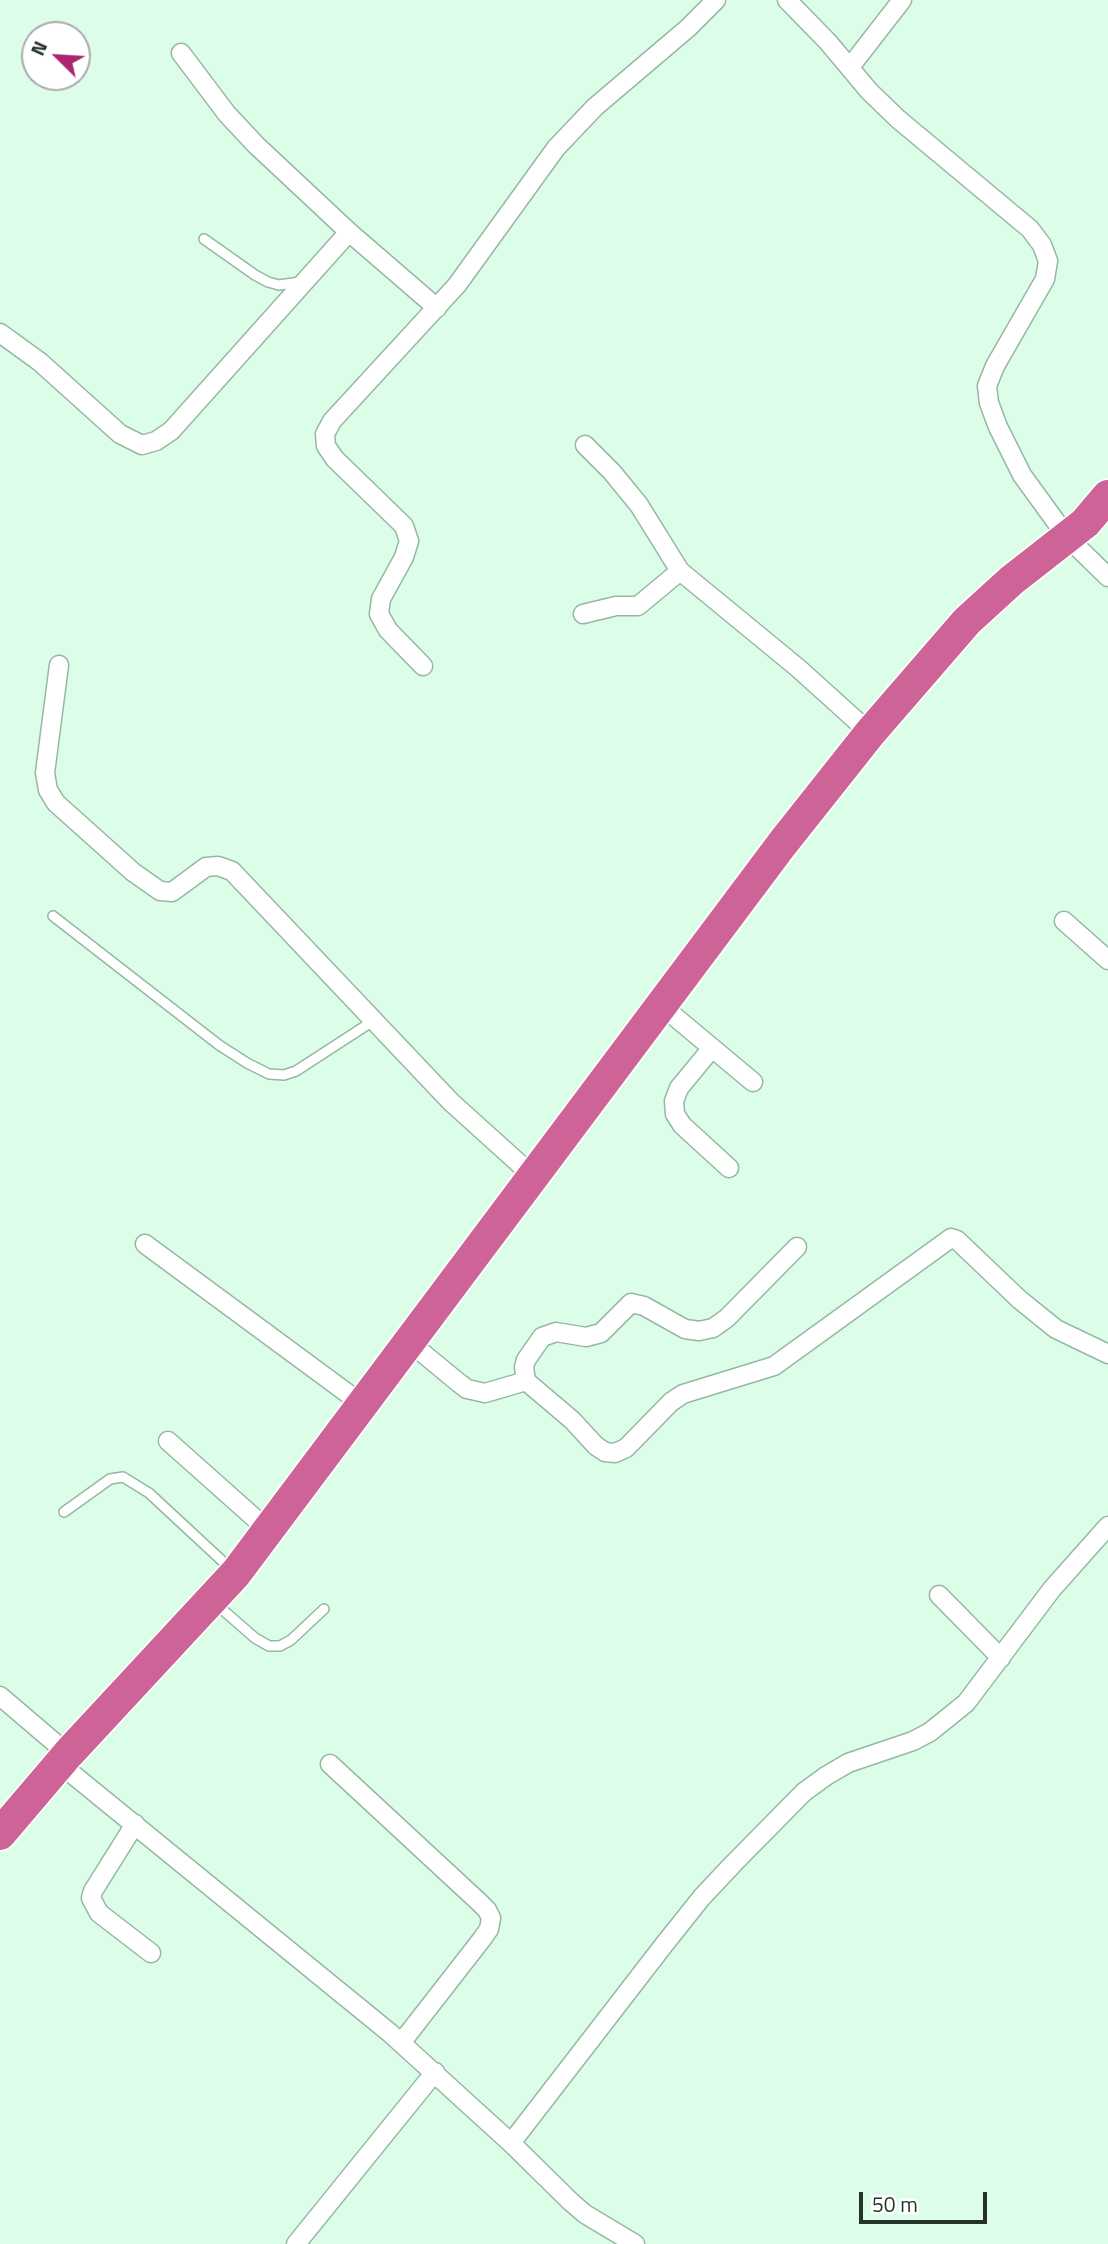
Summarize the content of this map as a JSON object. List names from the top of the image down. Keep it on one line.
{"scale_bar":"50 m","north":"top left"}
